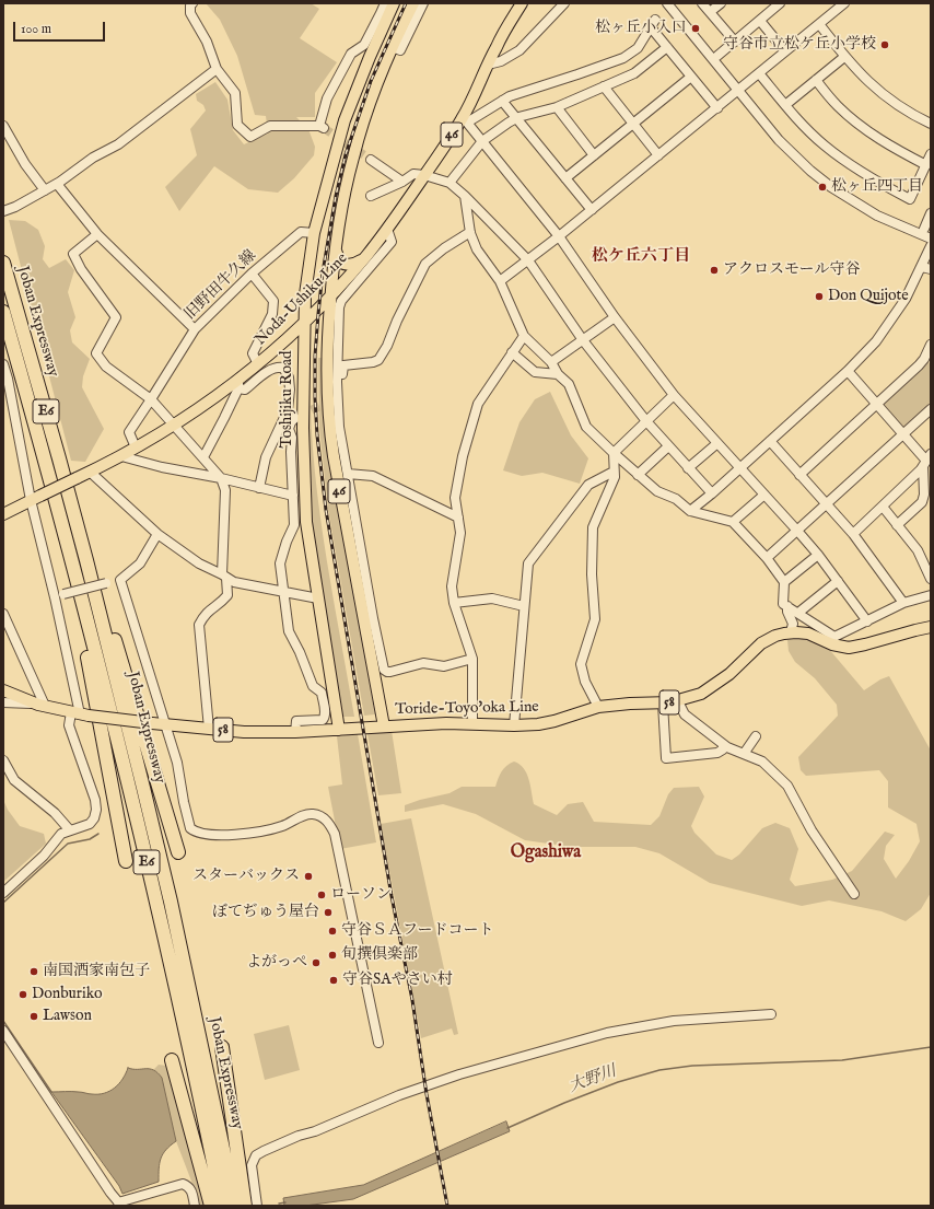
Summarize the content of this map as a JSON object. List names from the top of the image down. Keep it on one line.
{"streets":{"highway":["Joban Expressway","E6"],"main road":["46","Noda-Ushiku Line","Toshijiku Road","58","Toride-Toyo'oka Line"],"street":["旧野田牛久線"]},"crossings":[["46","Noda-Ushiku Line"],["46","Toride-Toyo'oka Line"],["旧野田牛久線","Noda-Ushiku Line"],["旧野田牛久線","Toshijiku Road"],["Noda-Ushiku Line","Toshijiku Road"],["Toshijiku Road","Toride-Toyo'oka Line"]],"districts":["松ケ丘六丁目","Ogashiwa"],"water":["大野川"],"places":["松ヶ丘小入口","守谷市立松ケ丘小学校","松ヶ丘四丁目","アクロスモール守谷","Don Quijote","スターバックス","ローソン","ぼてぢゅう屋台","守谷ＳＡフードコート","旬撰倶楽部","よがっぺ","南国酒家南包子","守谷SAやさい村","Donburiko","Lawson"],"scale_bar":"100 m"}
